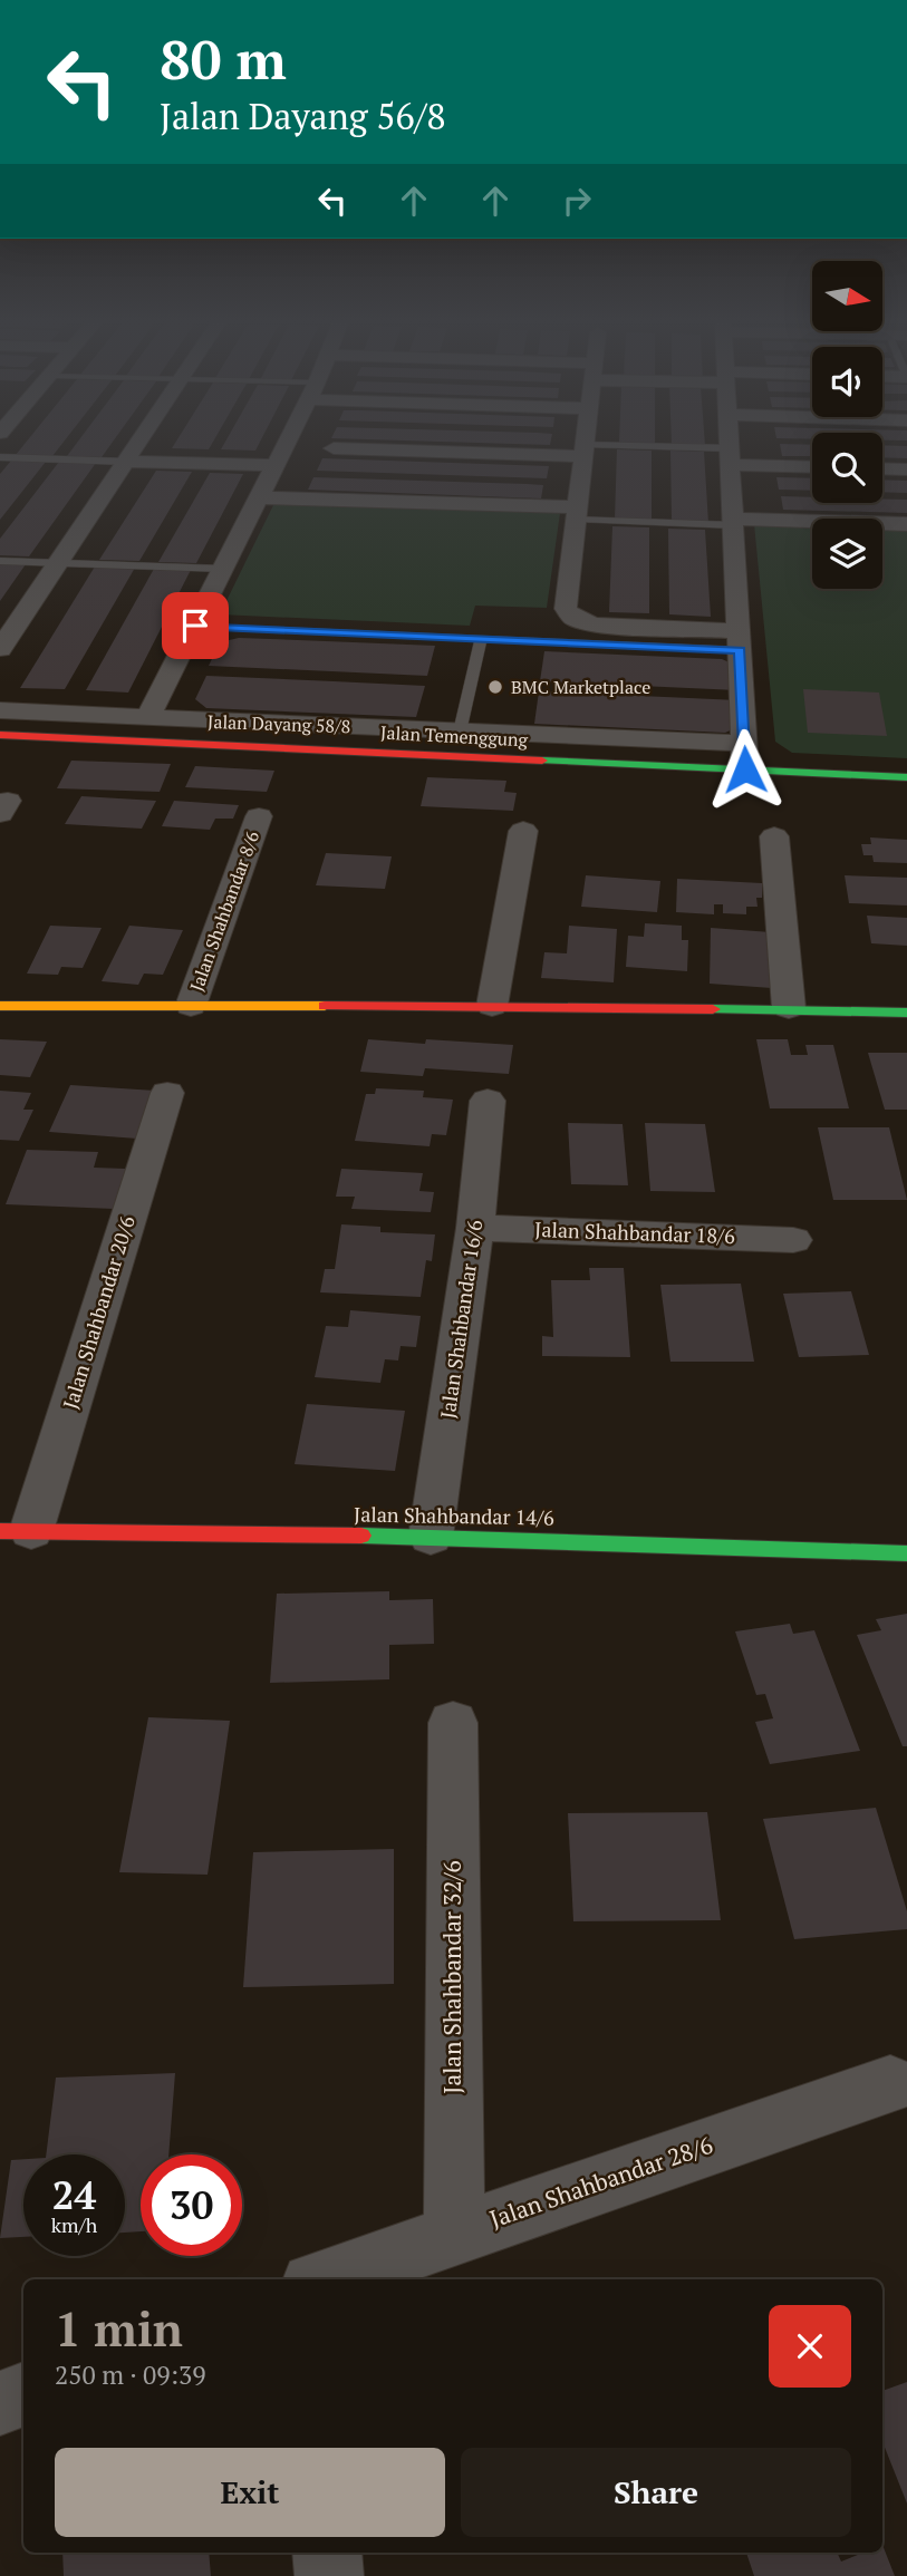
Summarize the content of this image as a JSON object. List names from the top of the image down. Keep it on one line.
{"streets":{"street":["Jalan Dayang 58/8","Jalan Temenggung","Jalan Shahbandar 8/6","Jalan Shahbandar 18/6","Jalan Shahbandar 20/6","Jalan Shahbandar 16/6","Jalan Shahbandar 14/6","Jalan Shahbandar 32/6","Jalan Shahbandar 28/6"]},"crossings":[["Jalan Dayang 58/8","Jalan Temenggung"],["Jalan Shahbandar 18/6","Jalan Shahbandar 16/6"],["Jalan Shahbandar 20/6","Jalan Shahbandar 14/6"],["Jalan Shahbandar 16/6","Jalan Shahbandar 14/6"],["Jalan Shahbandar 32/6","Jalan Shahbandar 28/6"]],"places":["BMC Marketplace"],"north":"right","page":{"turn":["80 m","Jalan Dayang 56/8"],"speed":"24 km/h","limit":"30","heading":["1 min","250 m · 09:39"],"buttons":["Exit","Share"]}}
